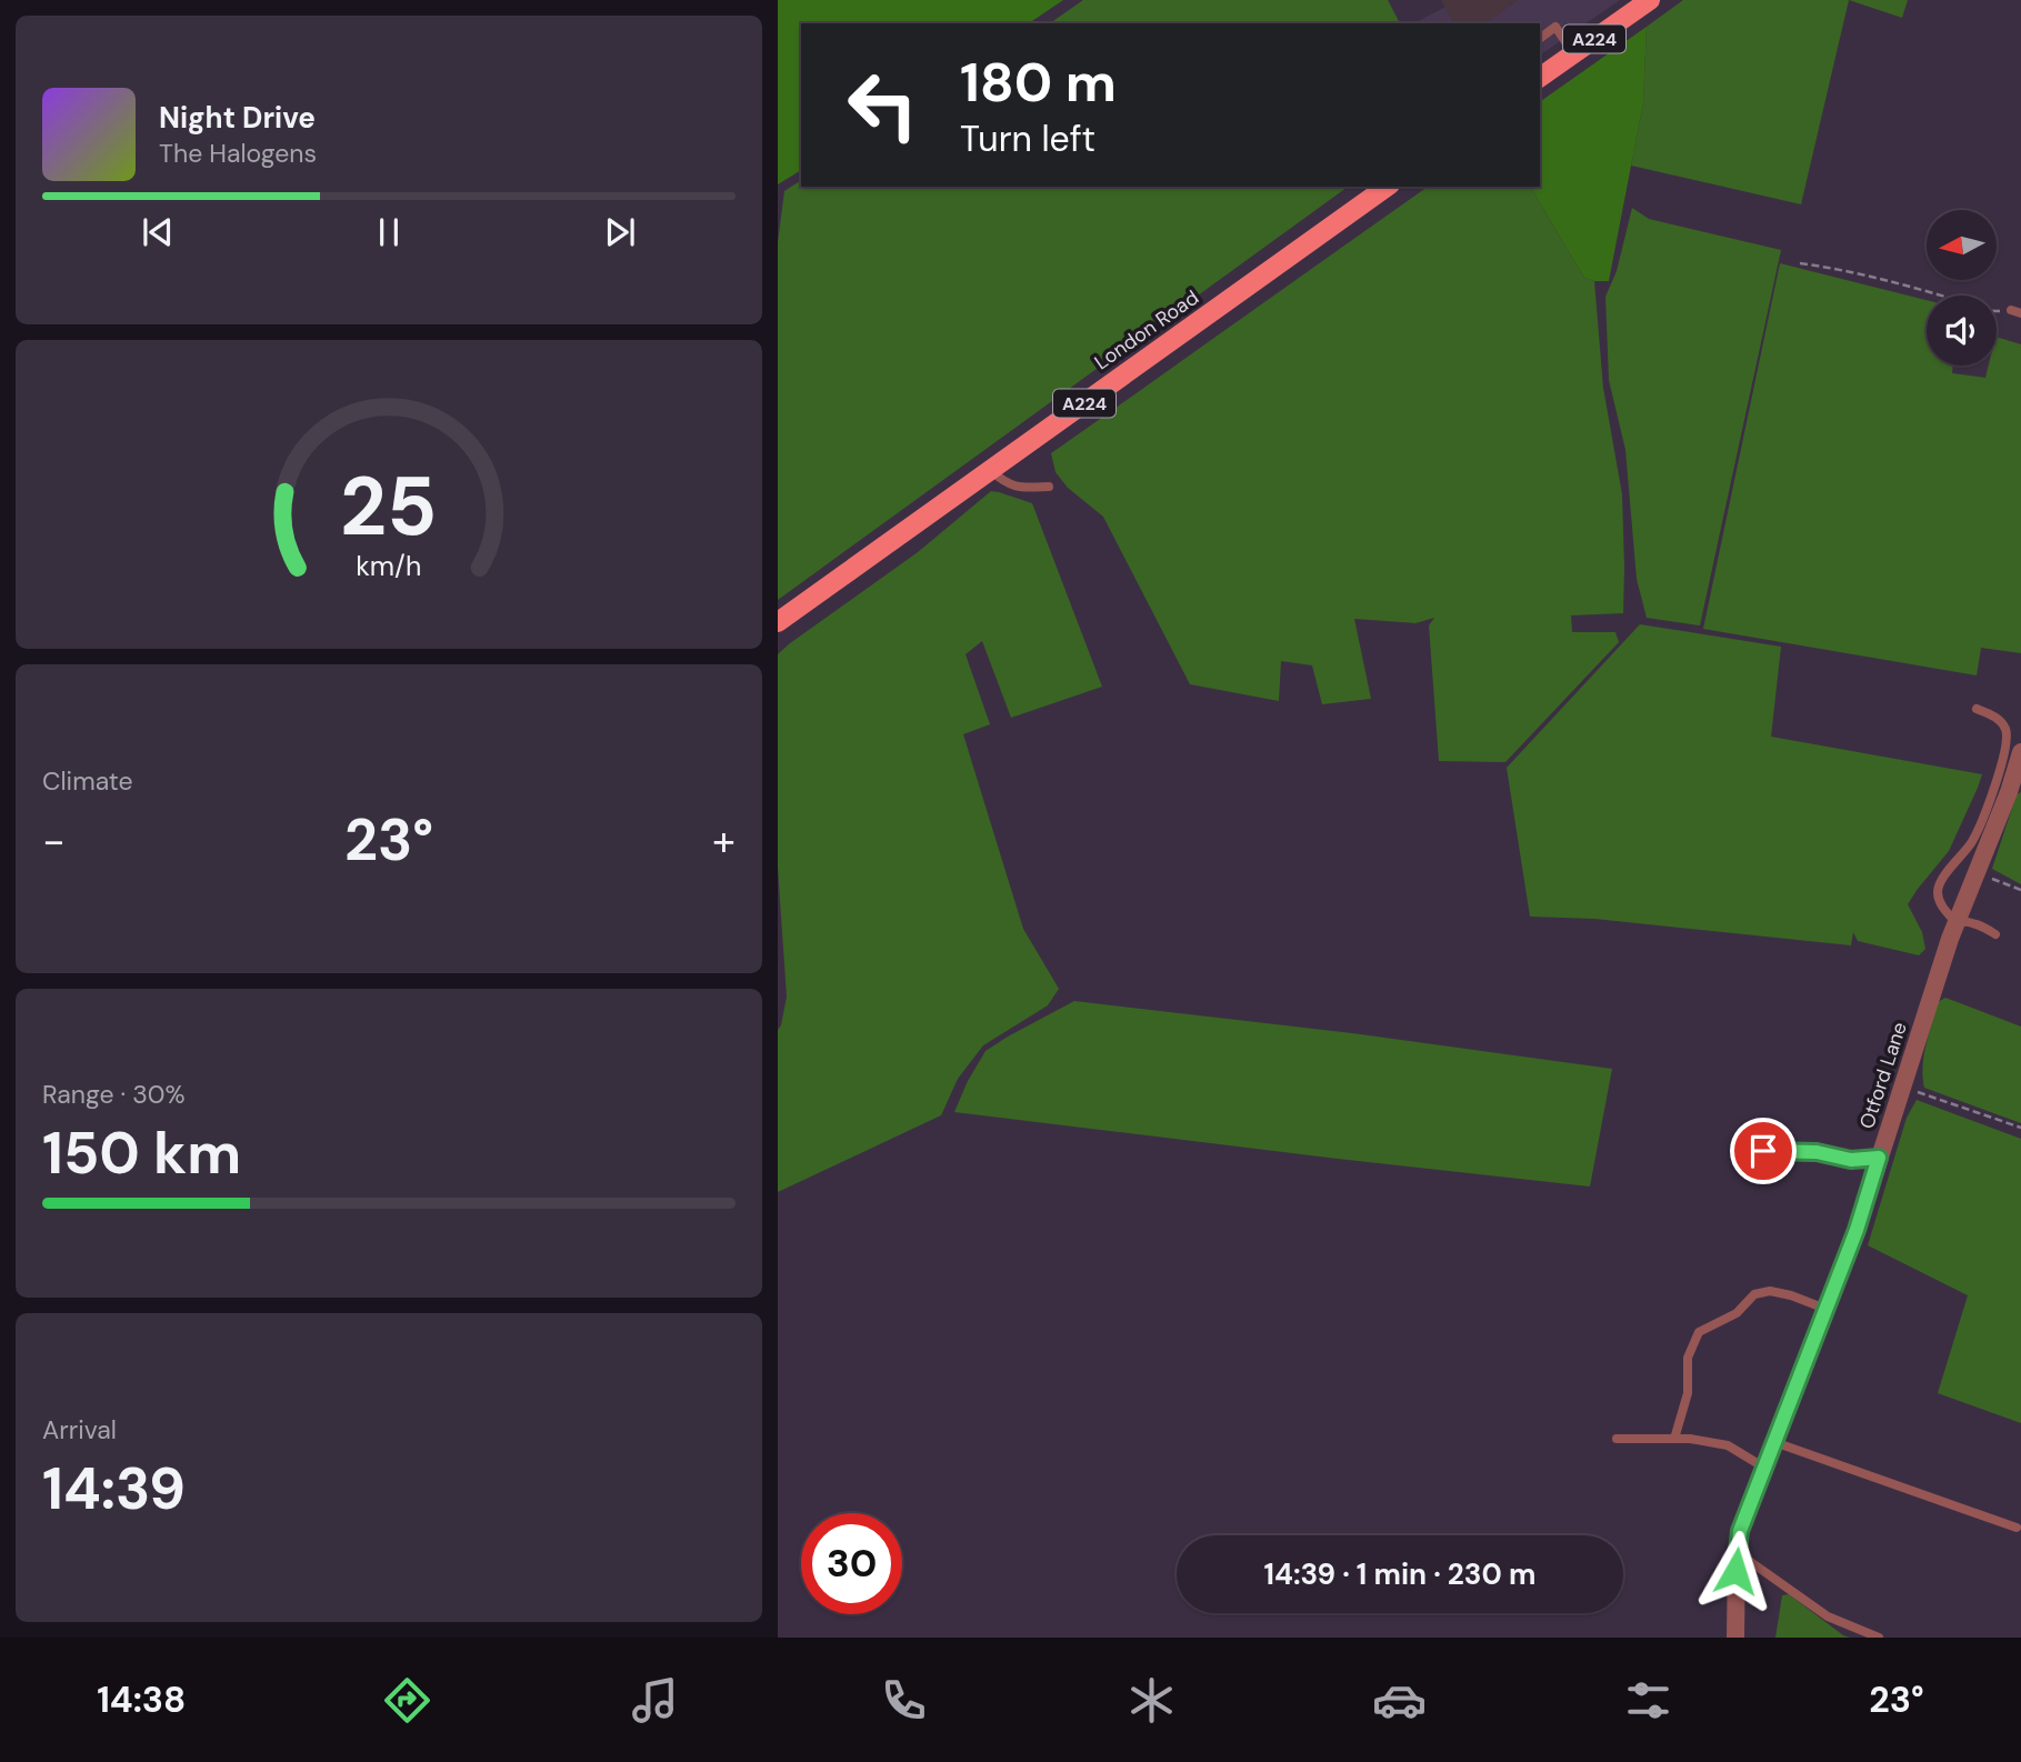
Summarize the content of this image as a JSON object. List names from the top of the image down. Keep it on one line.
{"streets":{"main road":["A224","London Road"],"street":["Otford Lane"]},"north":"left","page":{"turn":["180 m","Turn left"],"song":["Night Drive","The Halogens"],"tile":["Climate",["Range · 30%","150 km"],["Arrival","14:39"]],"heat":["−","23°","+"],"limit":"30","trip":"14:39 · 1 min · 230 m","tabs":["14:38","23°"],"gauge":["25","km/h"]}}
